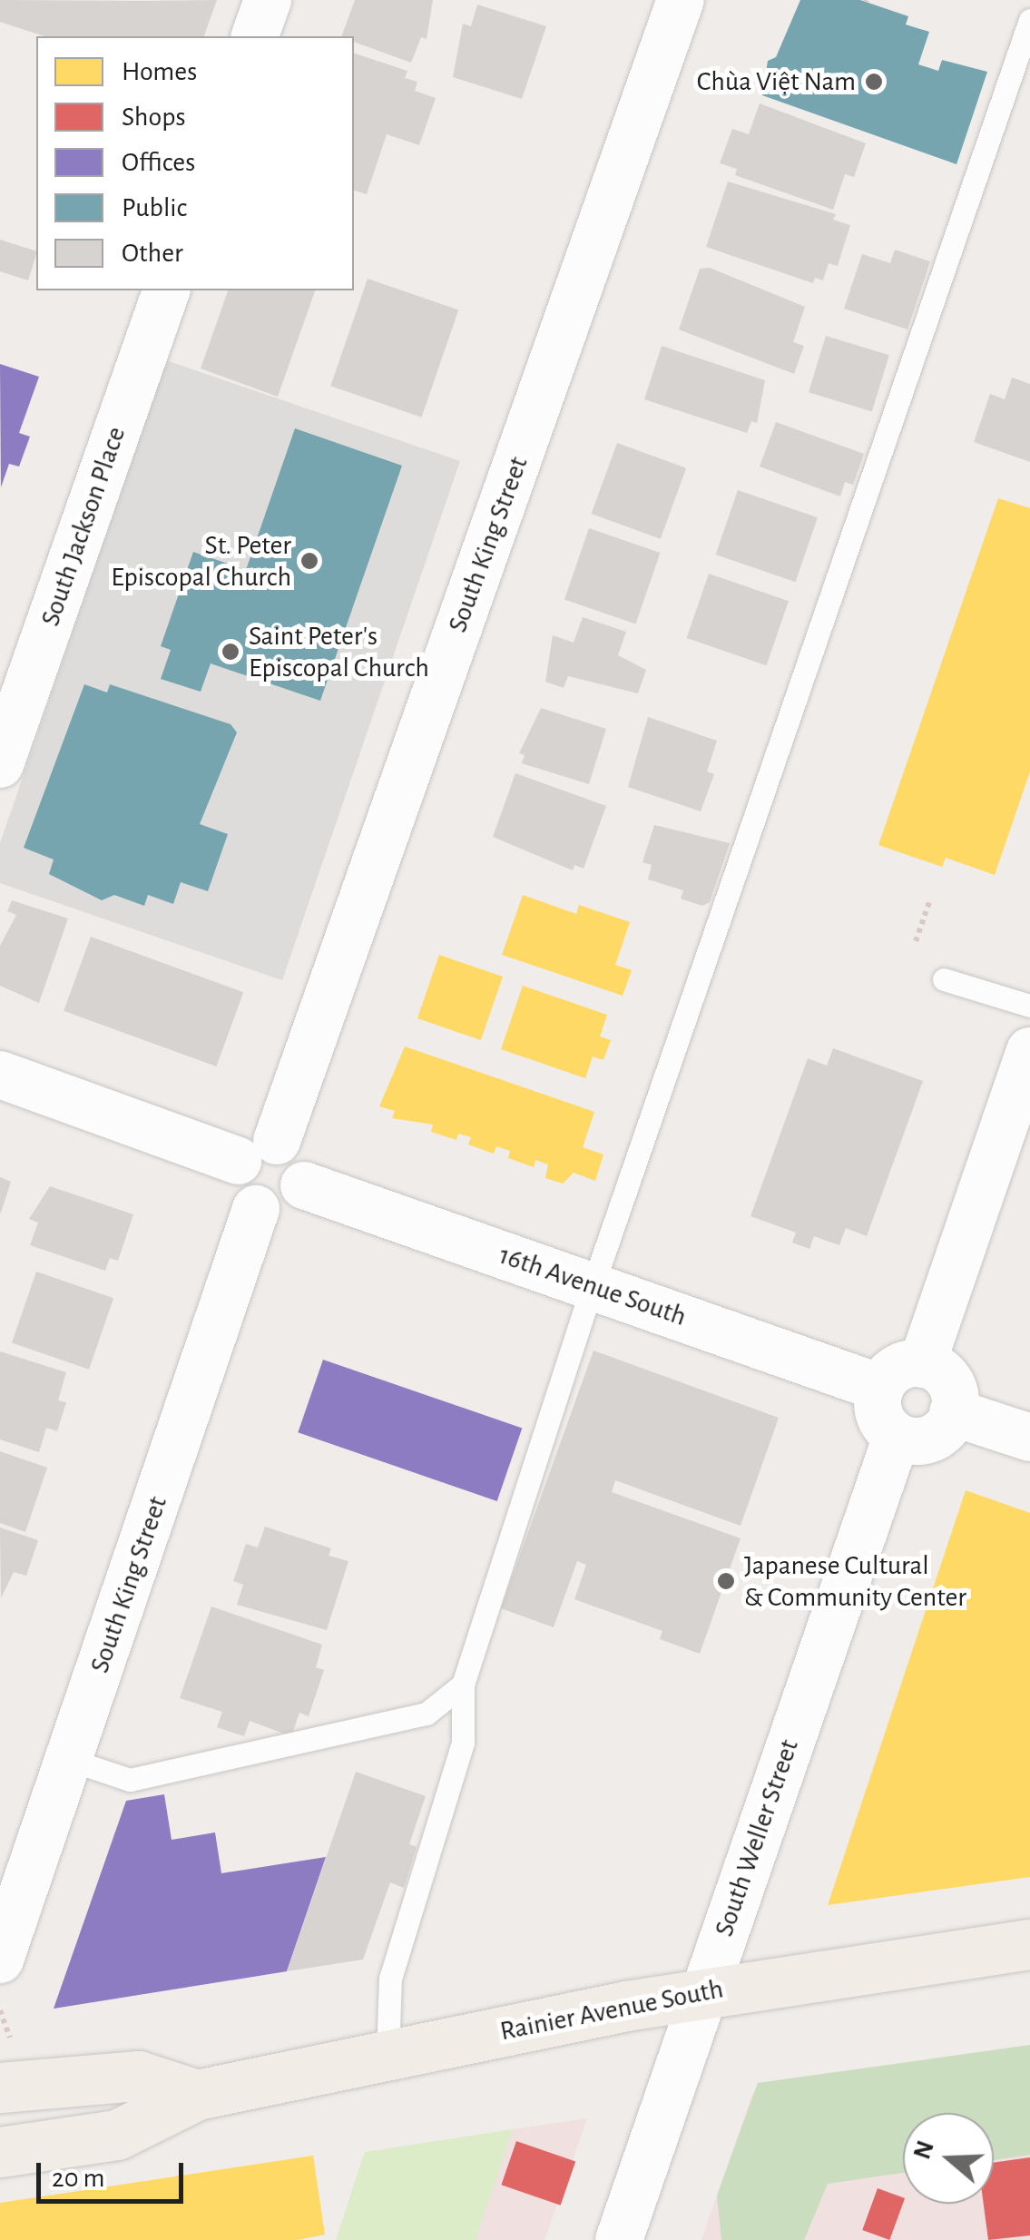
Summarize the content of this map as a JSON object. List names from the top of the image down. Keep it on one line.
{"streets":{"main road":["Rainier Avenue South"],"street":["South Jackson Place","South King Street","16th Avenue South","South Weller Street"]},"crossings":[["South King Street","16th Avenue South"],["16th Avenue South","South Weller Street"],["South Weller Street","Rainier Avenue South"]],"places":["Chùa Việt Nam","St. Peter Episcopal Church","Saint Peter's Episcopal Church","Japanese Cultural & Community Center"],"legend":["Homes","Shops","Offices","Public","Other"],"scale_bar":"20 m","north":"left"}
